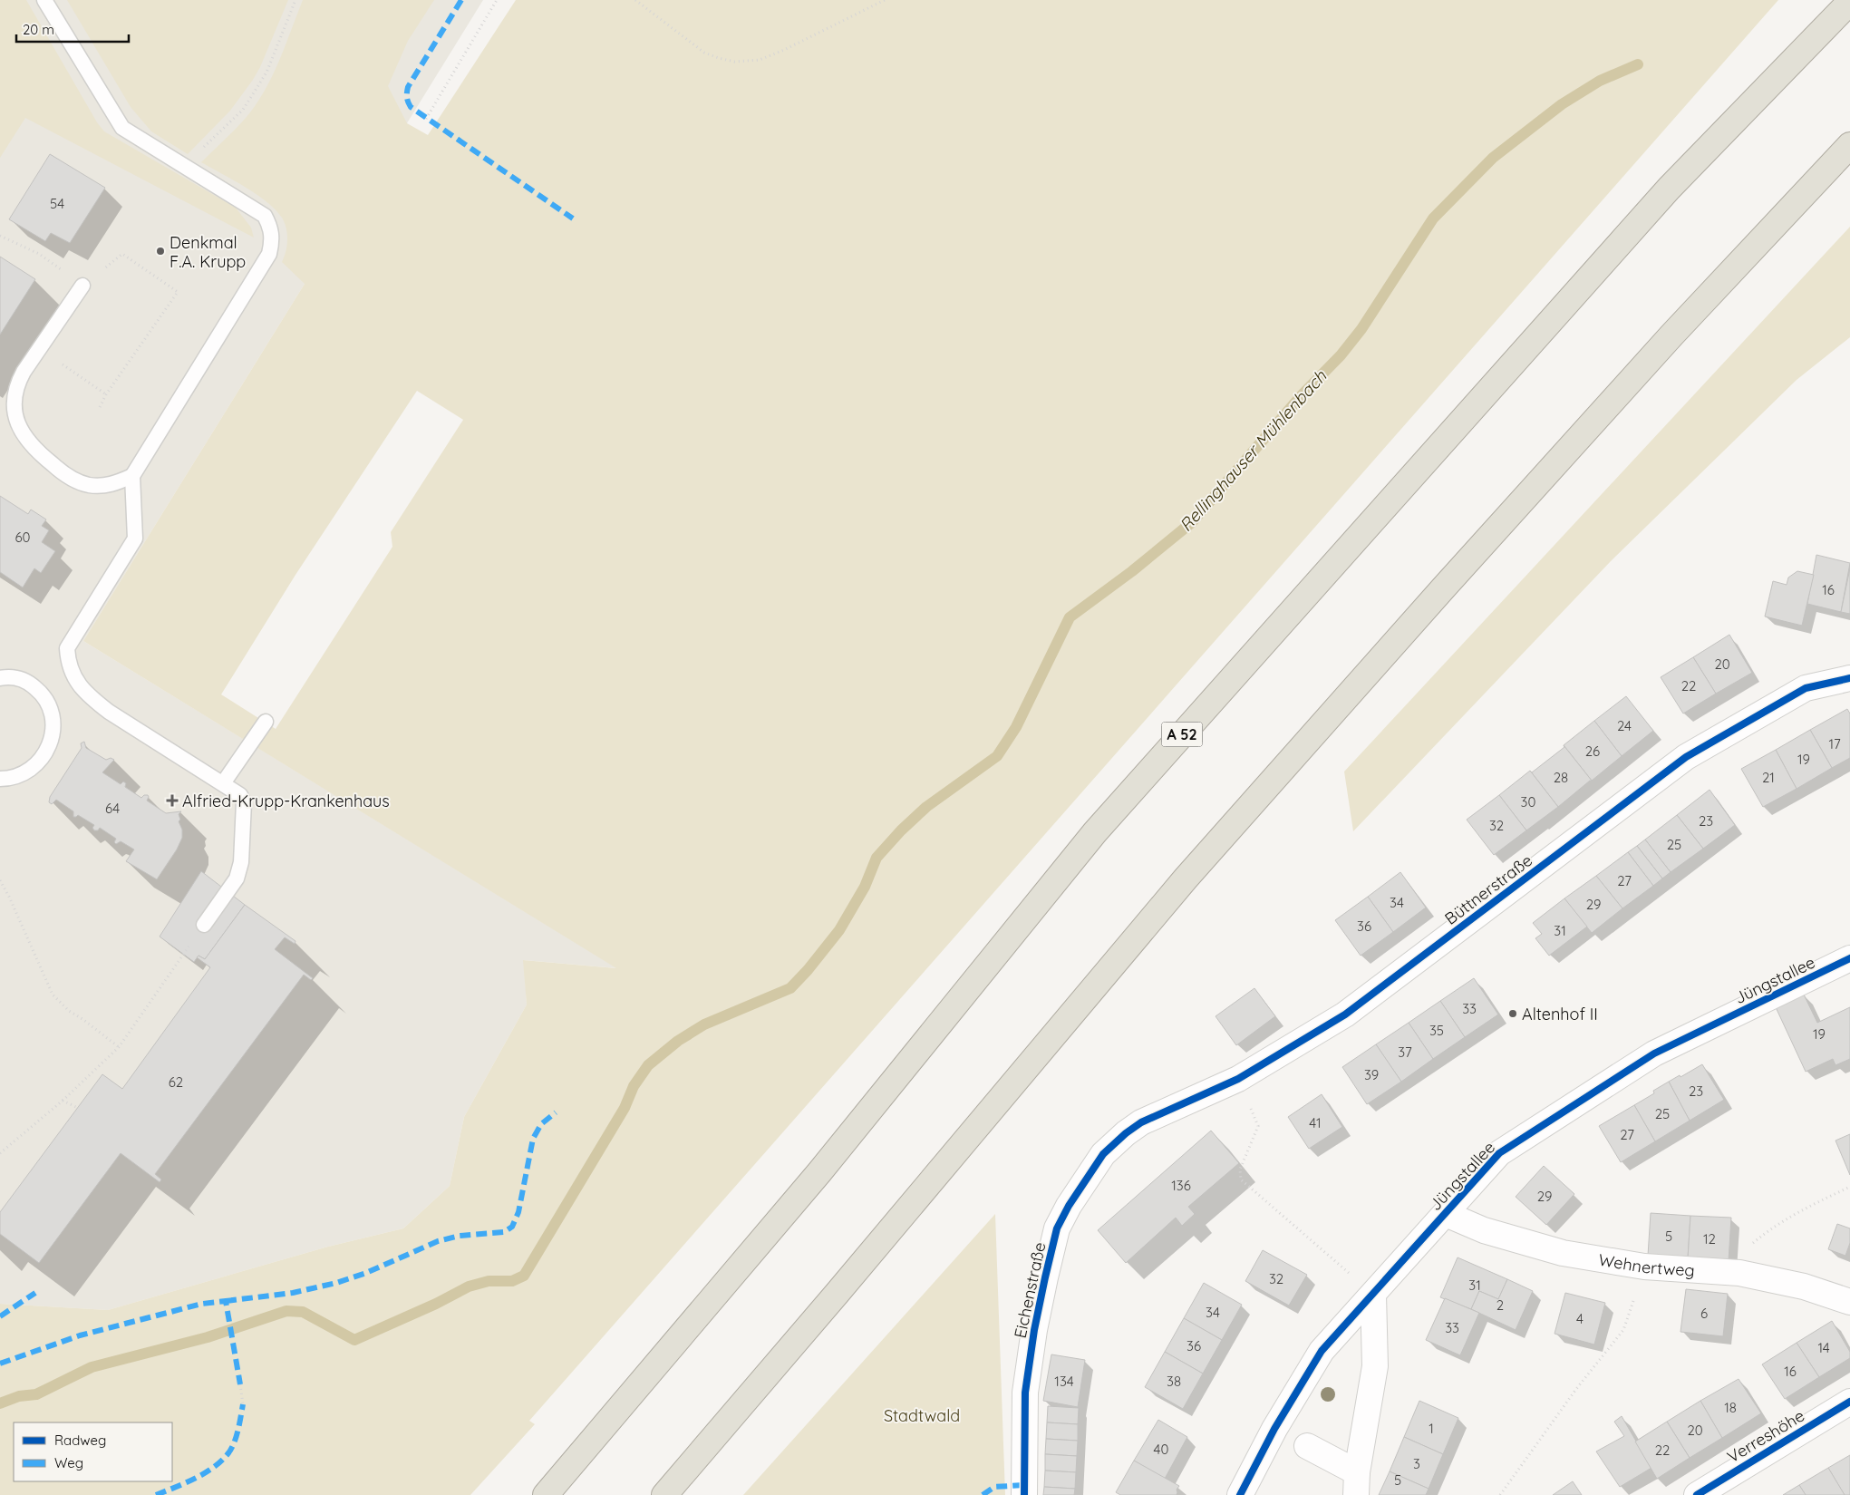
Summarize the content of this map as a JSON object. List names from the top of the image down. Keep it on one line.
{"streets":{"highway":["A 52"],"street":["Büttnerstraße","Jüngstallee","Wehnertweg","Eichenstraße","Verreshöhe"]},"crossings":[["Büttnerstraße","Eichenstraße"],["Jüngstallee","Wehnertweg"]],"water":["Rellinghauser Mühlenbach"],"parks":["Stadtwald"],"places":{"other":["Denkmal F.A. Krupp","Altenhof II"],"health":["Alfried-Krupp-Krankenhaus"]},"house_numbers":["54","60","16","20","22","24","17","26","19","28","21","30","64","23","32","25","27","34","29","36","31","33","35","19","37","39","62","23","25","41","27","136","29","5","12","32","31","2","34","6","4","33","36","14","16","134","38","18","1","20","40","22","3","5"],"legend":["Radweg","Weg"],"scale_bar":"20 m"}
